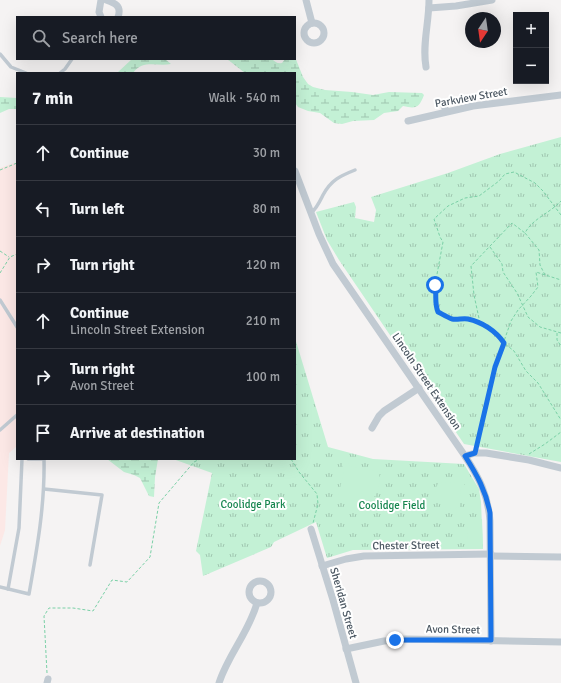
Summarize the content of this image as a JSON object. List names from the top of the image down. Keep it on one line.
{"streets":{"street":["Parkview Street","Lincoln Street Extension","Chester Street","Sheridan Street","Avon Street"]},"crossings":[["Lincoln Street Extension","Chester Street"],["Lincoln Street Extension","Avon Street"],["Chester Street","Sheridan Street"],["Sheridan Street","Avon Street"]],"parks":["Coolidge Park","Coolidge Field"],"north":"bottom","page":{"map_buttons":["+","−"],"search":"Search here","heading":["7 min","Walk · 540 m"],"list":[["Continue","30 m"],["Turn left","80 m"],["Turn right","120 m"],["Continue","Lincoln Street Extension","210 m"],["Turn right","Avon Street","100 m"],"Arrive at destination"]}}
